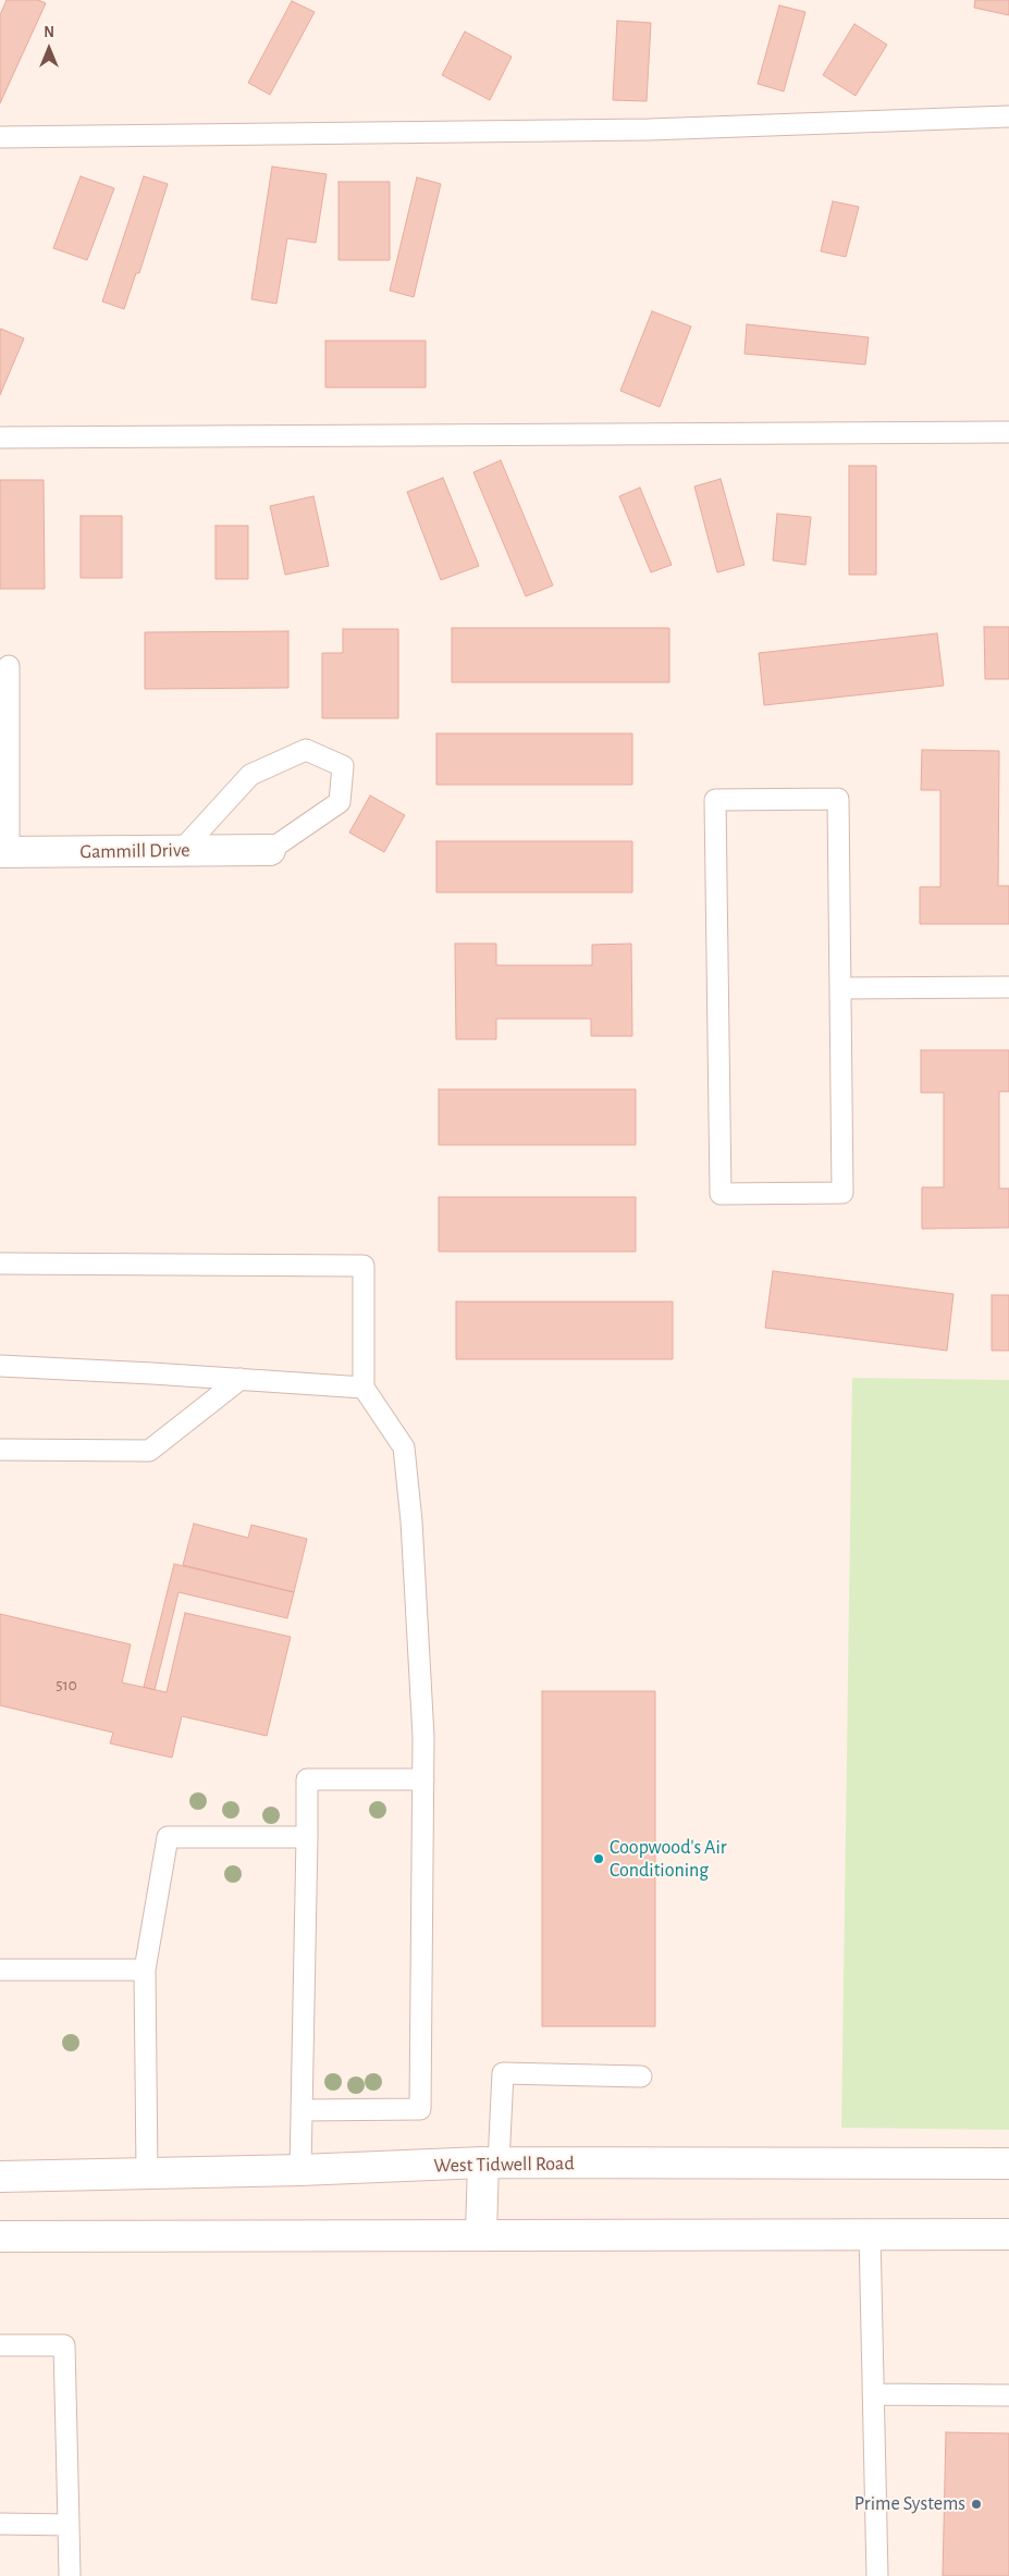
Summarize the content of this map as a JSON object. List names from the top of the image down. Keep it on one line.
{"streets":{"main road":["Gammill Drive","West Tidwell Road"]},"places":["Coopwood's Air Conditioning","Prime Systems"],"house_numbers":["510"],"north":"top"}
